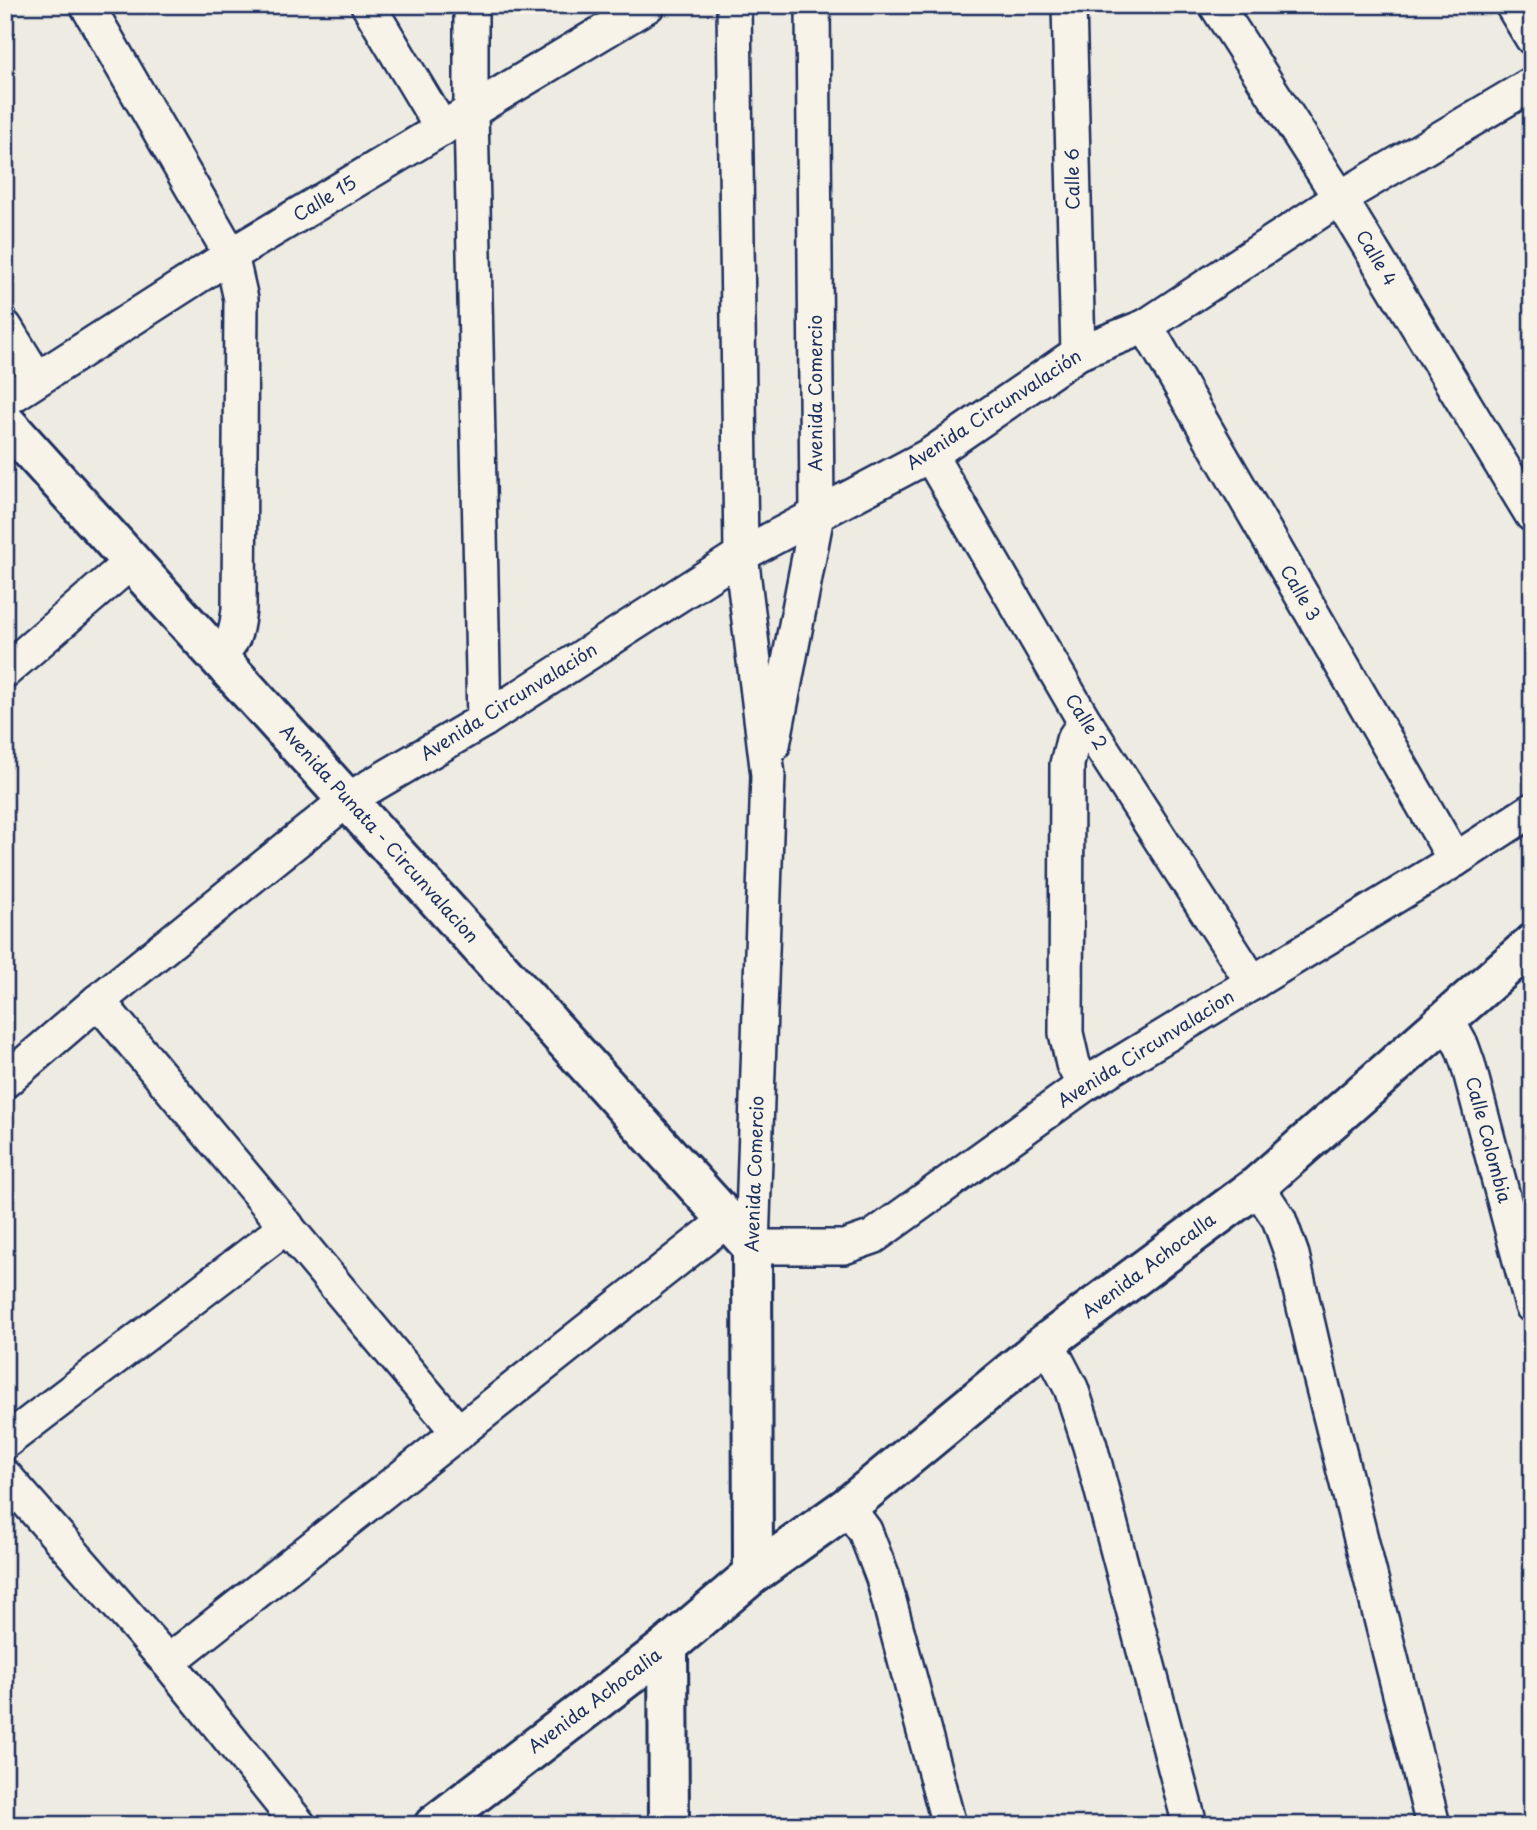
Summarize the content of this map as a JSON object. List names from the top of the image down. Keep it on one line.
{"streets":{"street":["Calle 6","Calle 15","Calle 4","Avenida Comercio","Avenida Circunvalación","Calle 3","Calle 2","Avenida Punata - Circunvalacion","Avenida Circunvalacion","Calle Colombia","Avenida Achocalla","Avenida Achocalia"]},"crossings":[["Calle 6","Avenida Circunvalación"],["Calle 4","Avenida Circunvalación"],["Avenida Comercio","Avenida Circunvalación"],["Avenida Comercio","Avenida Punata - Circunvalacion"],["Avenida Comercio","Avenida Circunvalacion"],["Avenida Comercio","Avenida Achocalla"],["Avenida Comercio","Avenida Achocalia"],["Avenida Circunvalación","Calle 3"],["Avenida Circunvalación","Calle 2"],["Avenida Circunvalación","Avenida Punata - Circunvalacion"],["Calle 3","Avenida Circunvalacion"],["Calle 2","Avenida Circunvalacion"],["Avenida Punata - Circunvalacion","Avenida Circunvalacion"],["Calle Colombia","Avenida Achocalla"],["Avenida Achocalla","Avenida Achocalia"]]}
